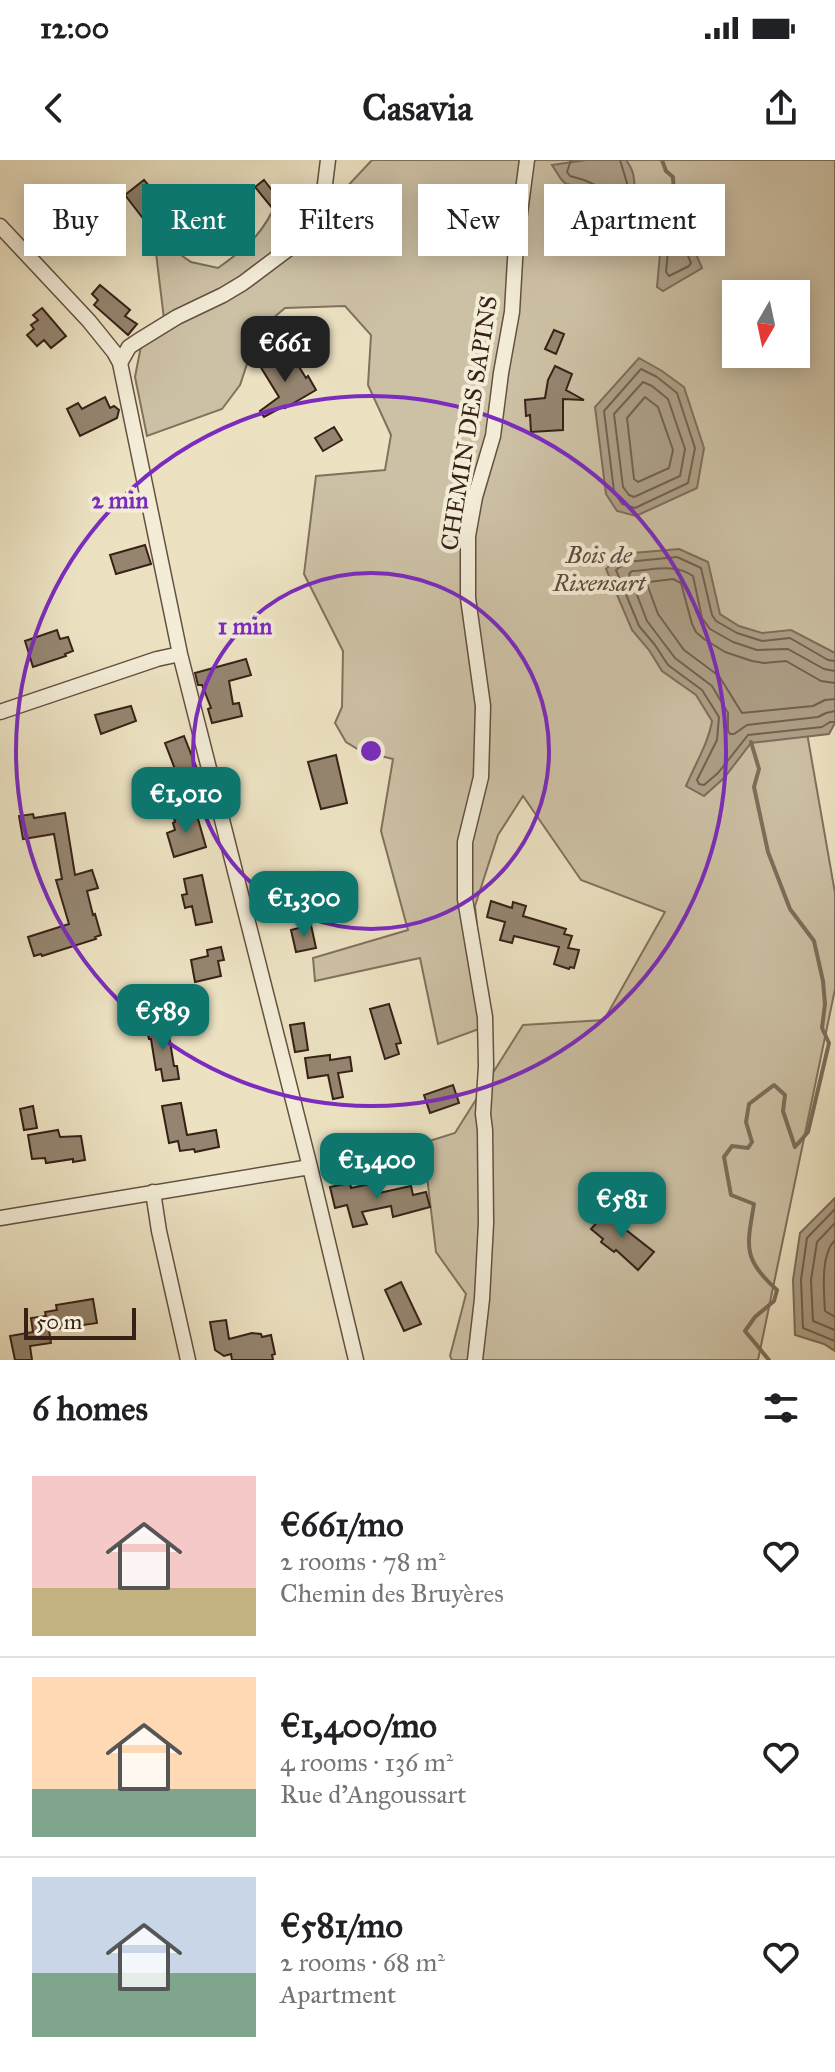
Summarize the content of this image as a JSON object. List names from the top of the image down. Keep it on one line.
{"streets":{"street":["CHEMIN DES SAPINS"]},"parks":["Bois de Rixensart"],"scale_bar":"50 m","north":"bottom","page":{"status":"12:00","header":"Casavia","chip":["Buy","Rent","Filters","New","Apartment"],"price":["€661","€1,010","€1,300","€589","€1,400","€581"],"scale":"50 m","heading":"6 homes","list":[{"name":"€661/mo","note":"2 rooms · 78 m² · Chemin des Bruyères"},{"name":"€1,400/mo","note":"4 rooms · 136 m² · Rue d'Angoussart"},{"name":"€581/mo","note":"2 rooms · 68 m² · Apartment"}]},"rings":["2 min","1 min"]}
